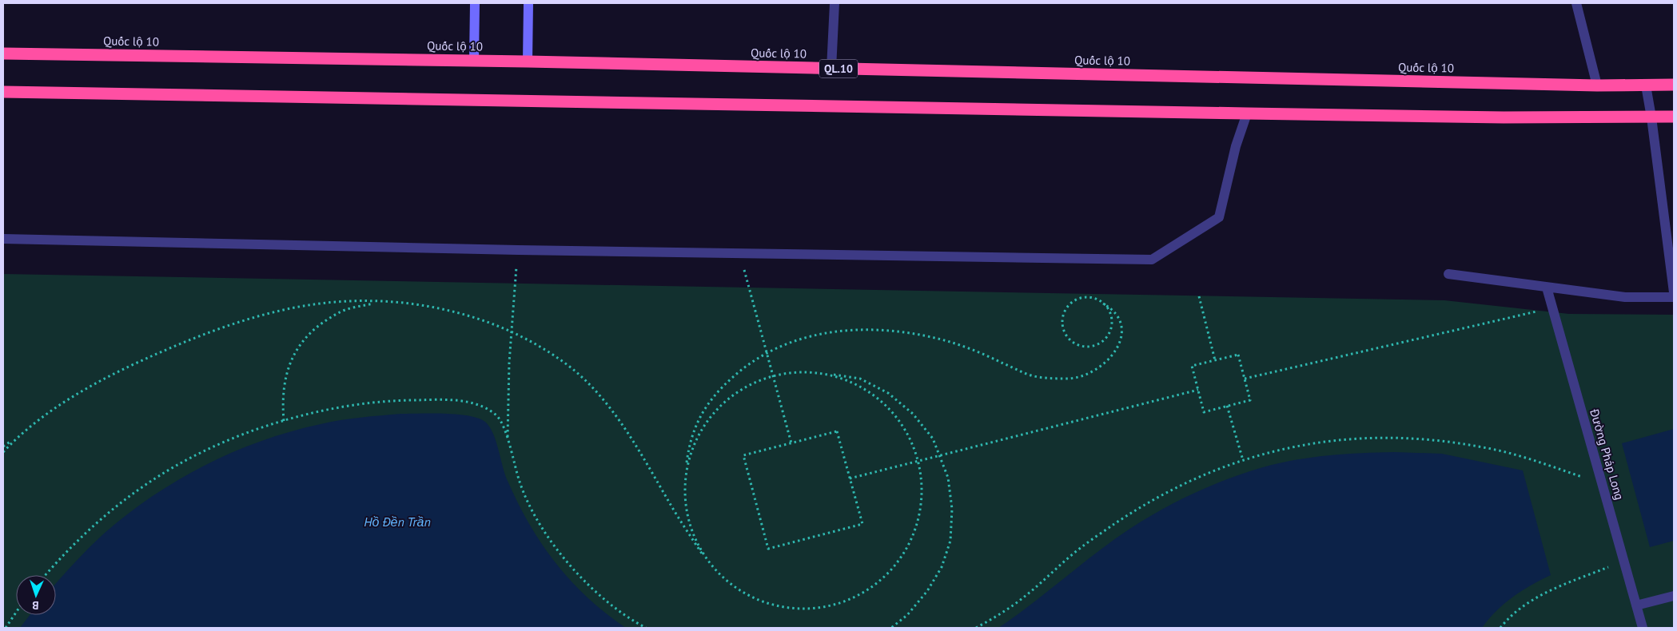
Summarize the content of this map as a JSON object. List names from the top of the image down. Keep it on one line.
{"streets":{"highway":["Quốc lộ 10","QL.10"],"street":["Đường Pháp Long"]},"water":["Hồ Đền Trần"],"north":"bottom"}
